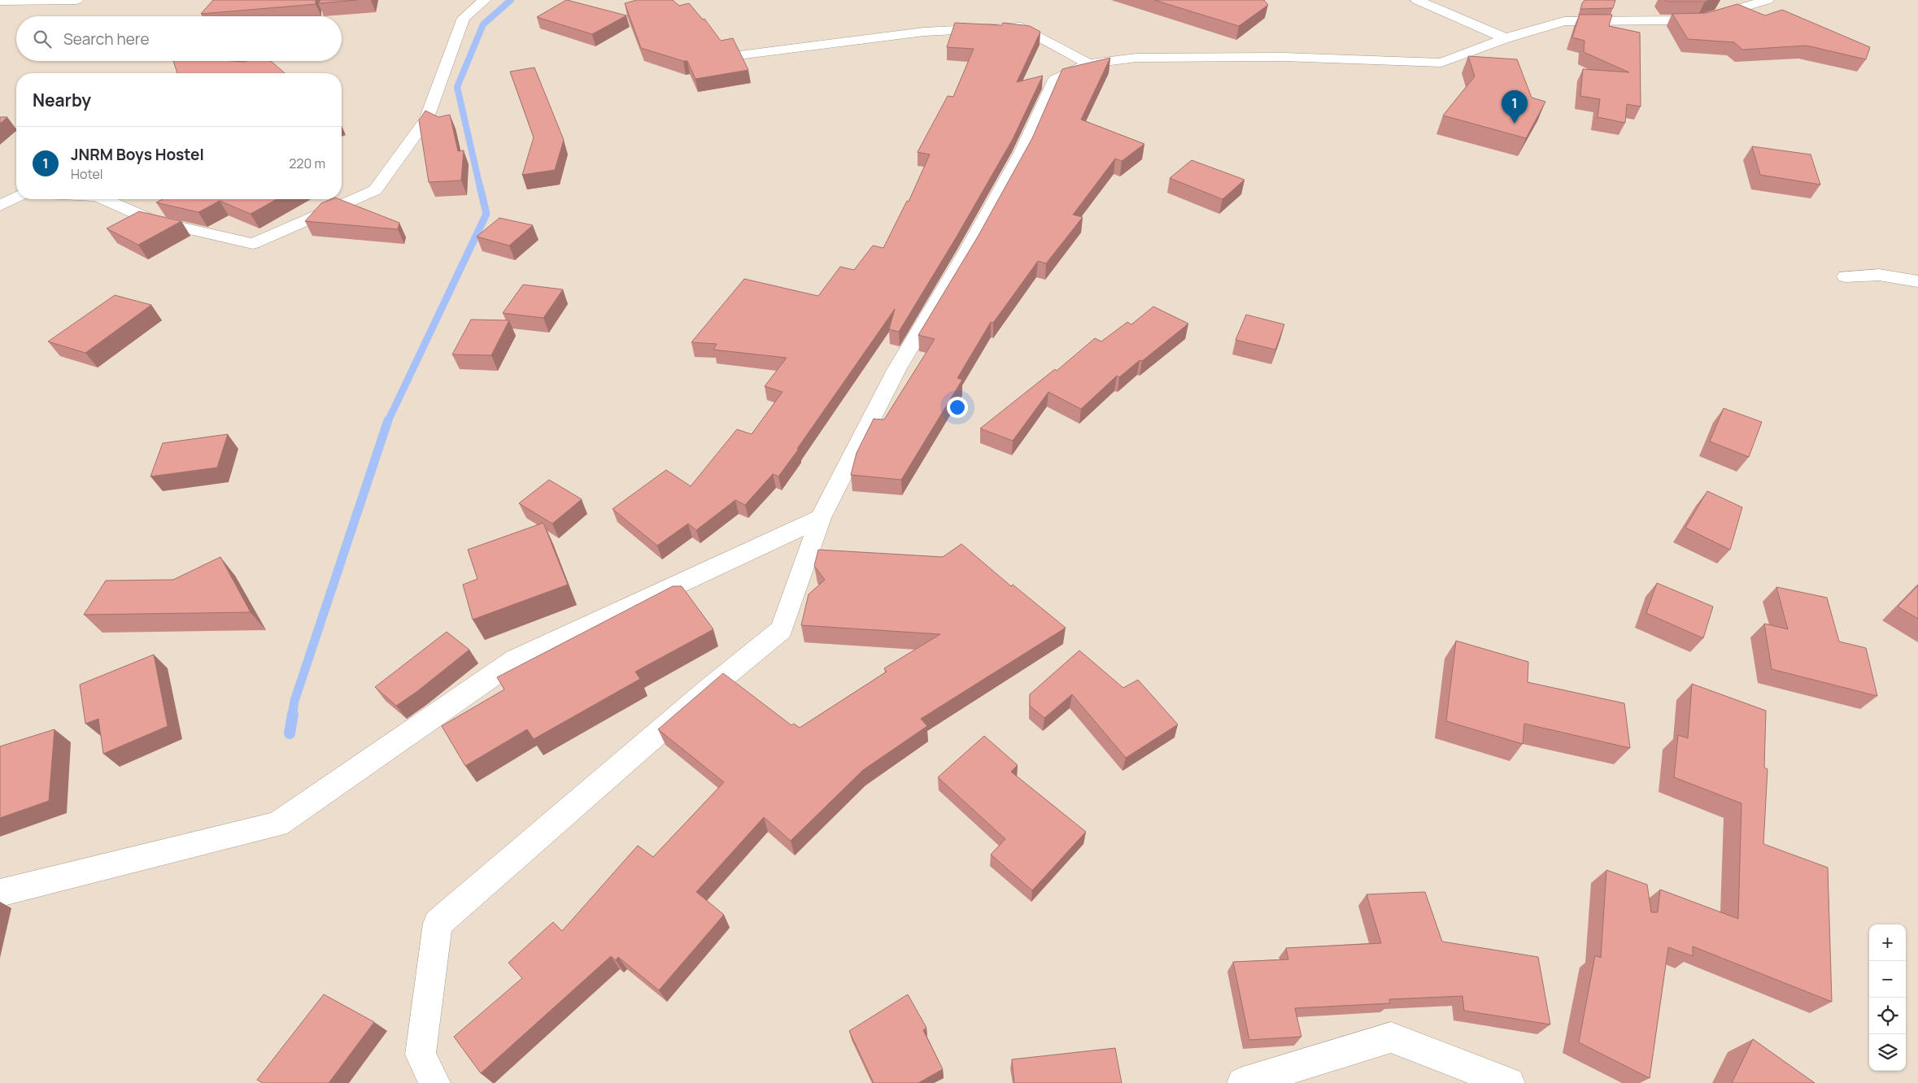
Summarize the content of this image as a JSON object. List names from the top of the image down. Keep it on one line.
{"page":{"search":"Search here","heading":"Nearby","pins":"1","list":[{"mark":"1","name":"JNRM Boys Hostel","note":"Hotel","value":"220 m"}],"map_buttons":["+","−"]}}
